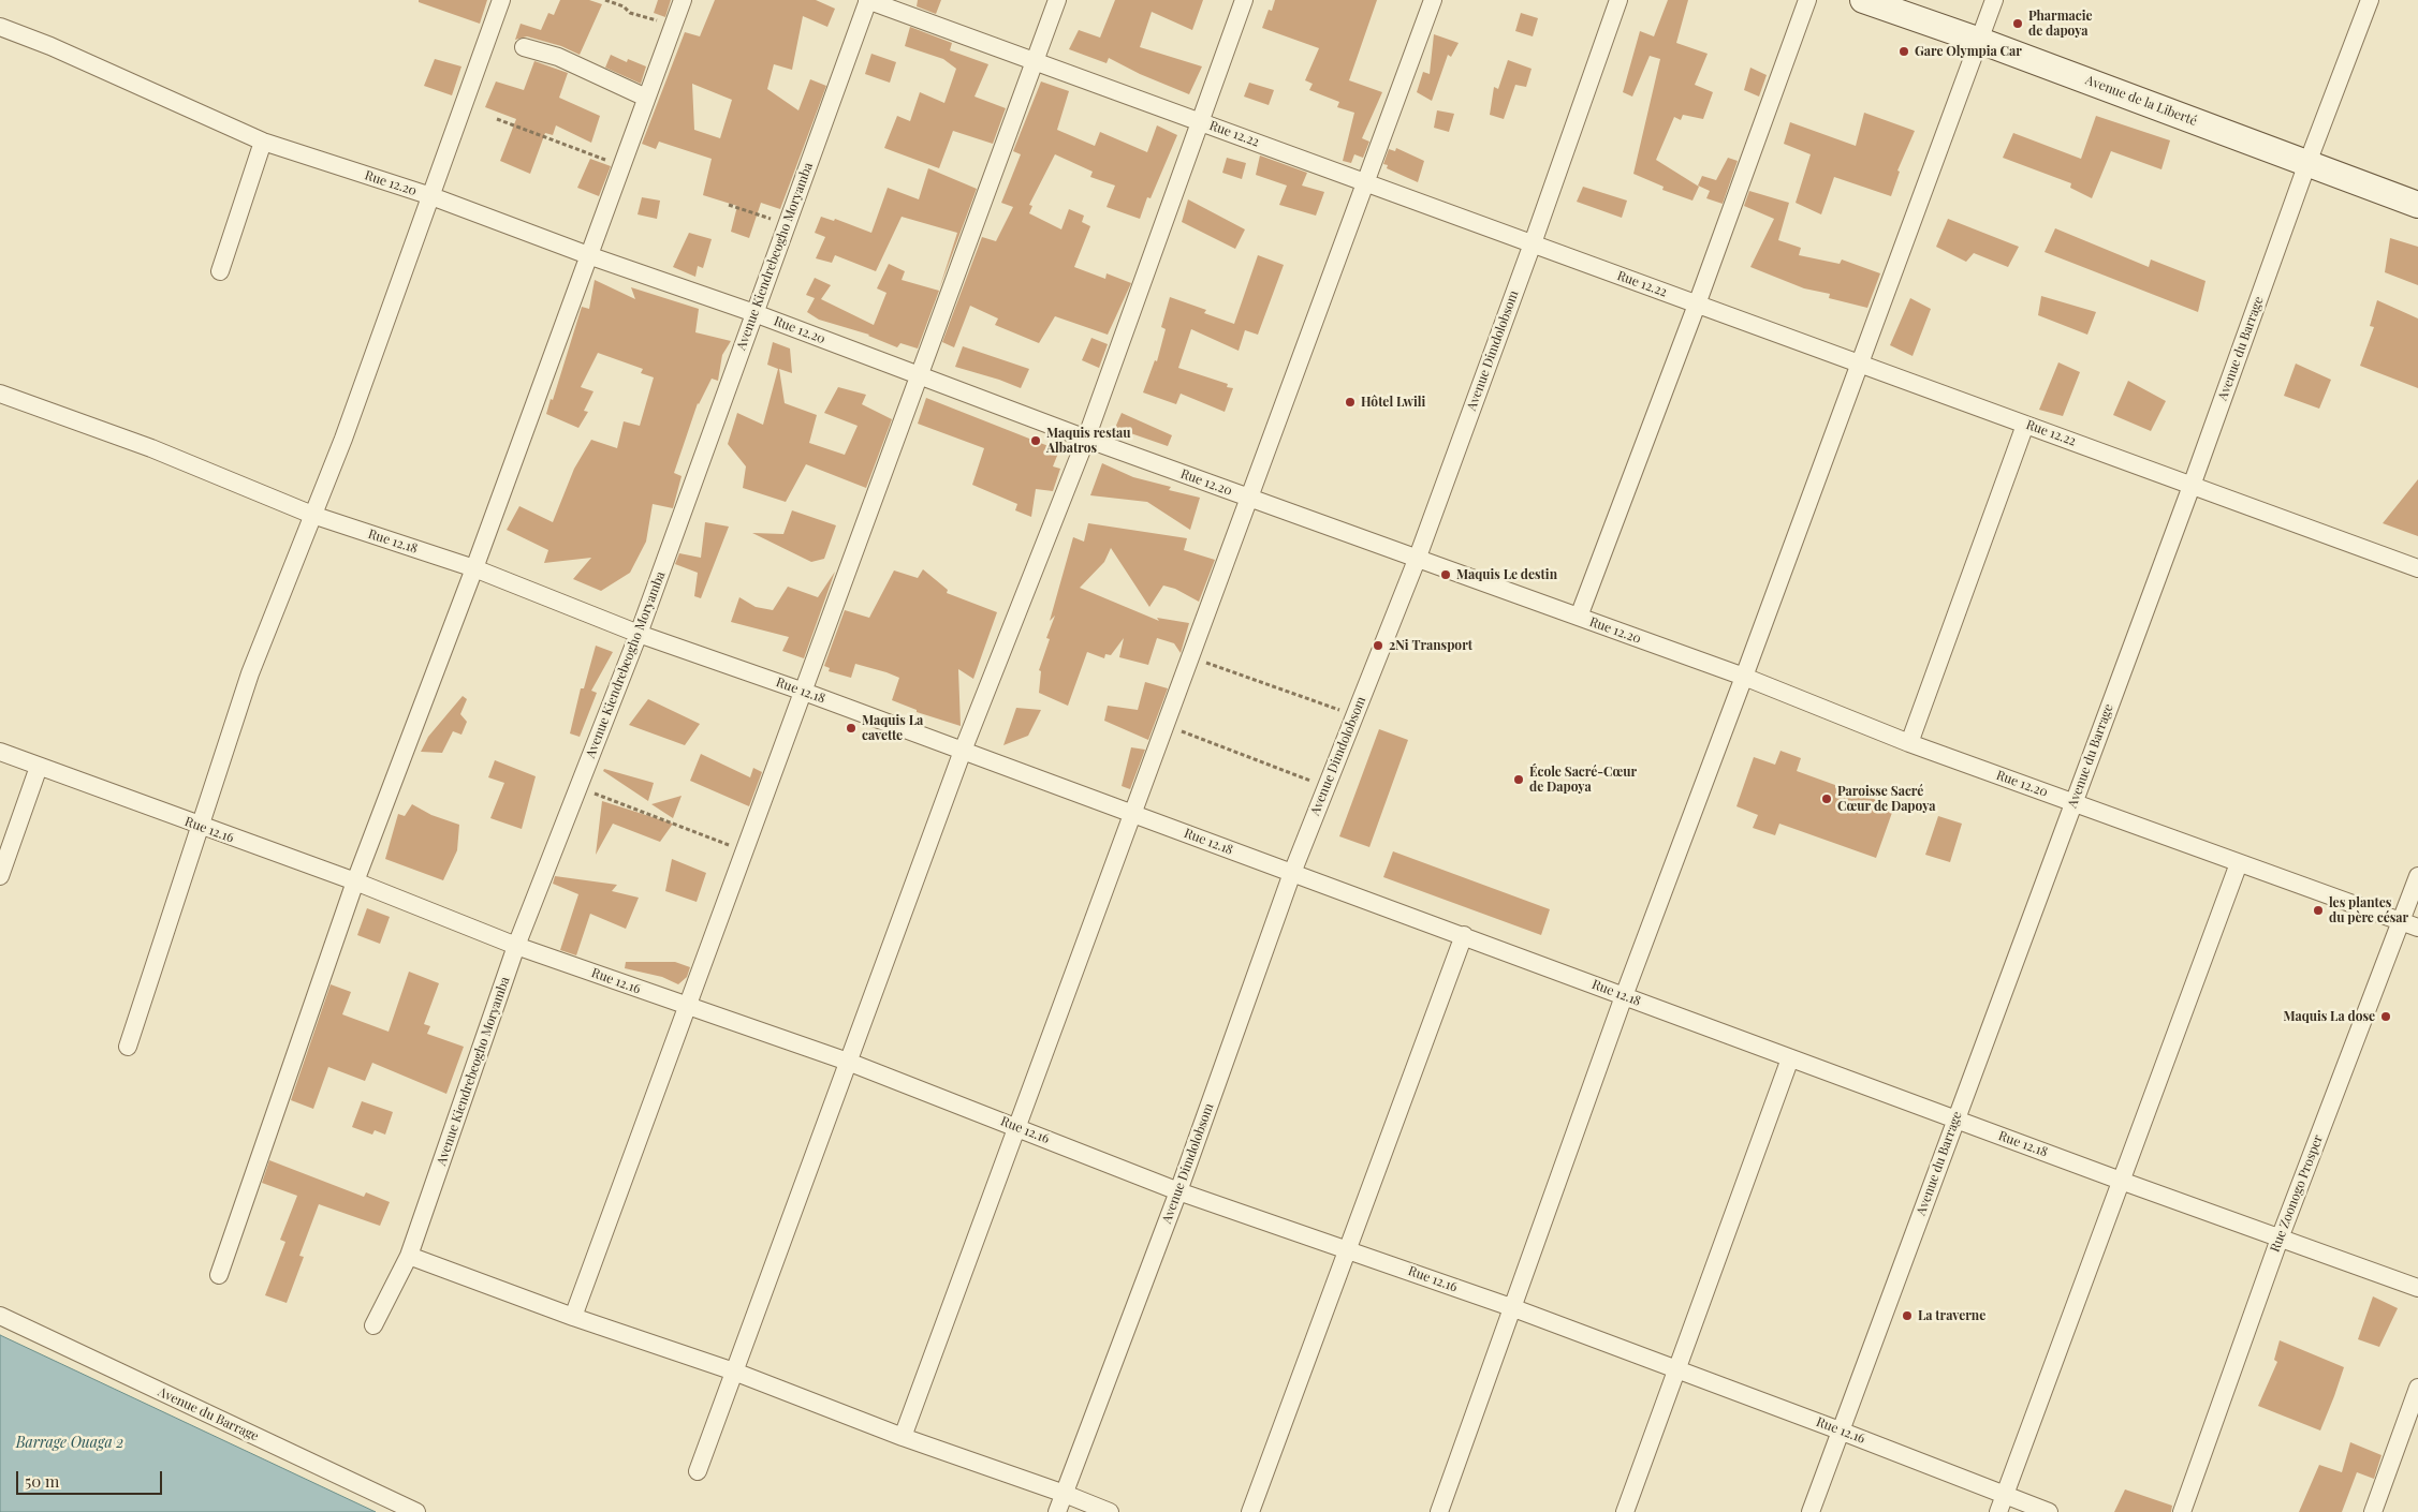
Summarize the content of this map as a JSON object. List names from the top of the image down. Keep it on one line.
{"streets":{"main road":["Avenue de la Liberté"],"street":["Rue 12.22","Rue 12.20","Avenue Kiendrebeogho Moryamba","Avenue du Barrage","Avenue Dimdolobsom","Rue 12.18","Rue 12.16","Rue Zoonogo Prosper"]},"crossings":[["Avenue de la Liberté","Avenue du Barrage"],["Rue 12.22","Avenue Kiendrebeogho Moryamba"],["Rue 12.22","Avenue du Barrage"],["Rue 12.22","Avenue Dimdolobsom"],["Rue 12.20","Avenue Kiendrebeogho Moryamba"],["Rue 12.20","Avenue du Barrage"],["Rue 12.20","Avenue Dimdolobsom"],["Rue 12.20","Rue Zoonogo Prosper"],["Avenue Kiendrebeogho Moryamba","Rue 12.18"],["Avenue Kiendrebeogho Moryamba","Rue 12.16"],["Avenue du Barrage","Rue 12.18"],["Avenue du Barrage","Rue 12.16"],["Avenue Dimdolobsom","Rue 12.18"],["Avenue Dimdolobsom","Rue 12.16"],["Rue 12.18","Rue Zoonogo Prosper"]],"water":["Barrage Ouaga 2"],"places":["Pharmacie de dapoya","Gare Olympia Car","Hôtel Lwili","Maquis restau Albatros","Maquis Le destin","2Ni Transport","Maquis La cavette","École Sacré-Cœur de Dapoya","Paroisse Sacré Cœur de Dapoya","les plantes du père césar","Maquis La dose","La traverne"],"scale_bar":"50 m"}
